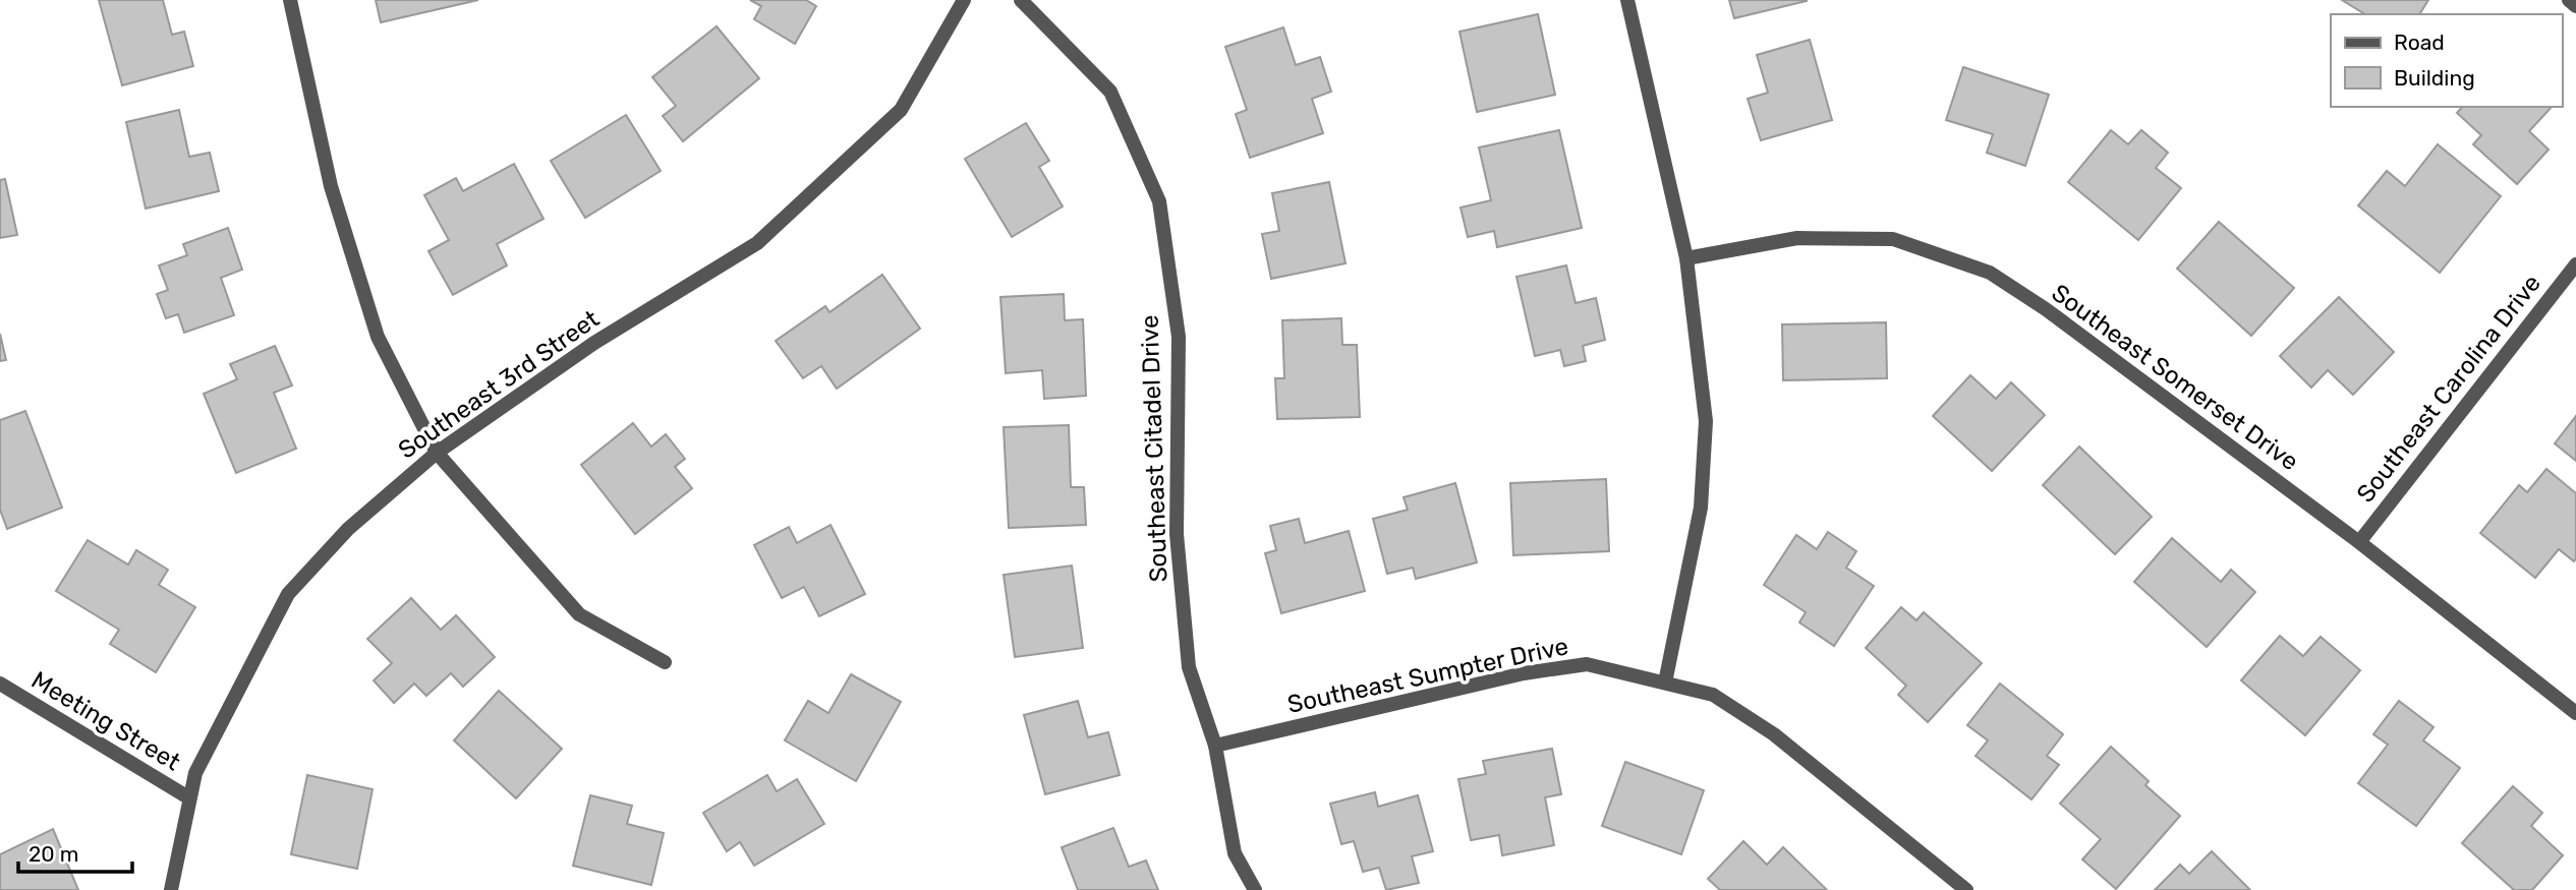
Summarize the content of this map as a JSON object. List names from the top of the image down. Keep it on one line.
{"streets":{"street":["Southeast Somerset Drive","Southeast 3rd Street","Southeast Carolina Drive","Southeast Citadel Drive","Southeast Sumpter Drive","Meeting Street"]},"crossings":[["Southeast Somerset Drive","Southeast Carolina Drive"],["Southeast 3rd Street","Meeting Street"],["Southeast Citadel Drive","Southeast Sumpter Drive"]],"legend":["Road","Building"],"scale_bar":"20 m"}
